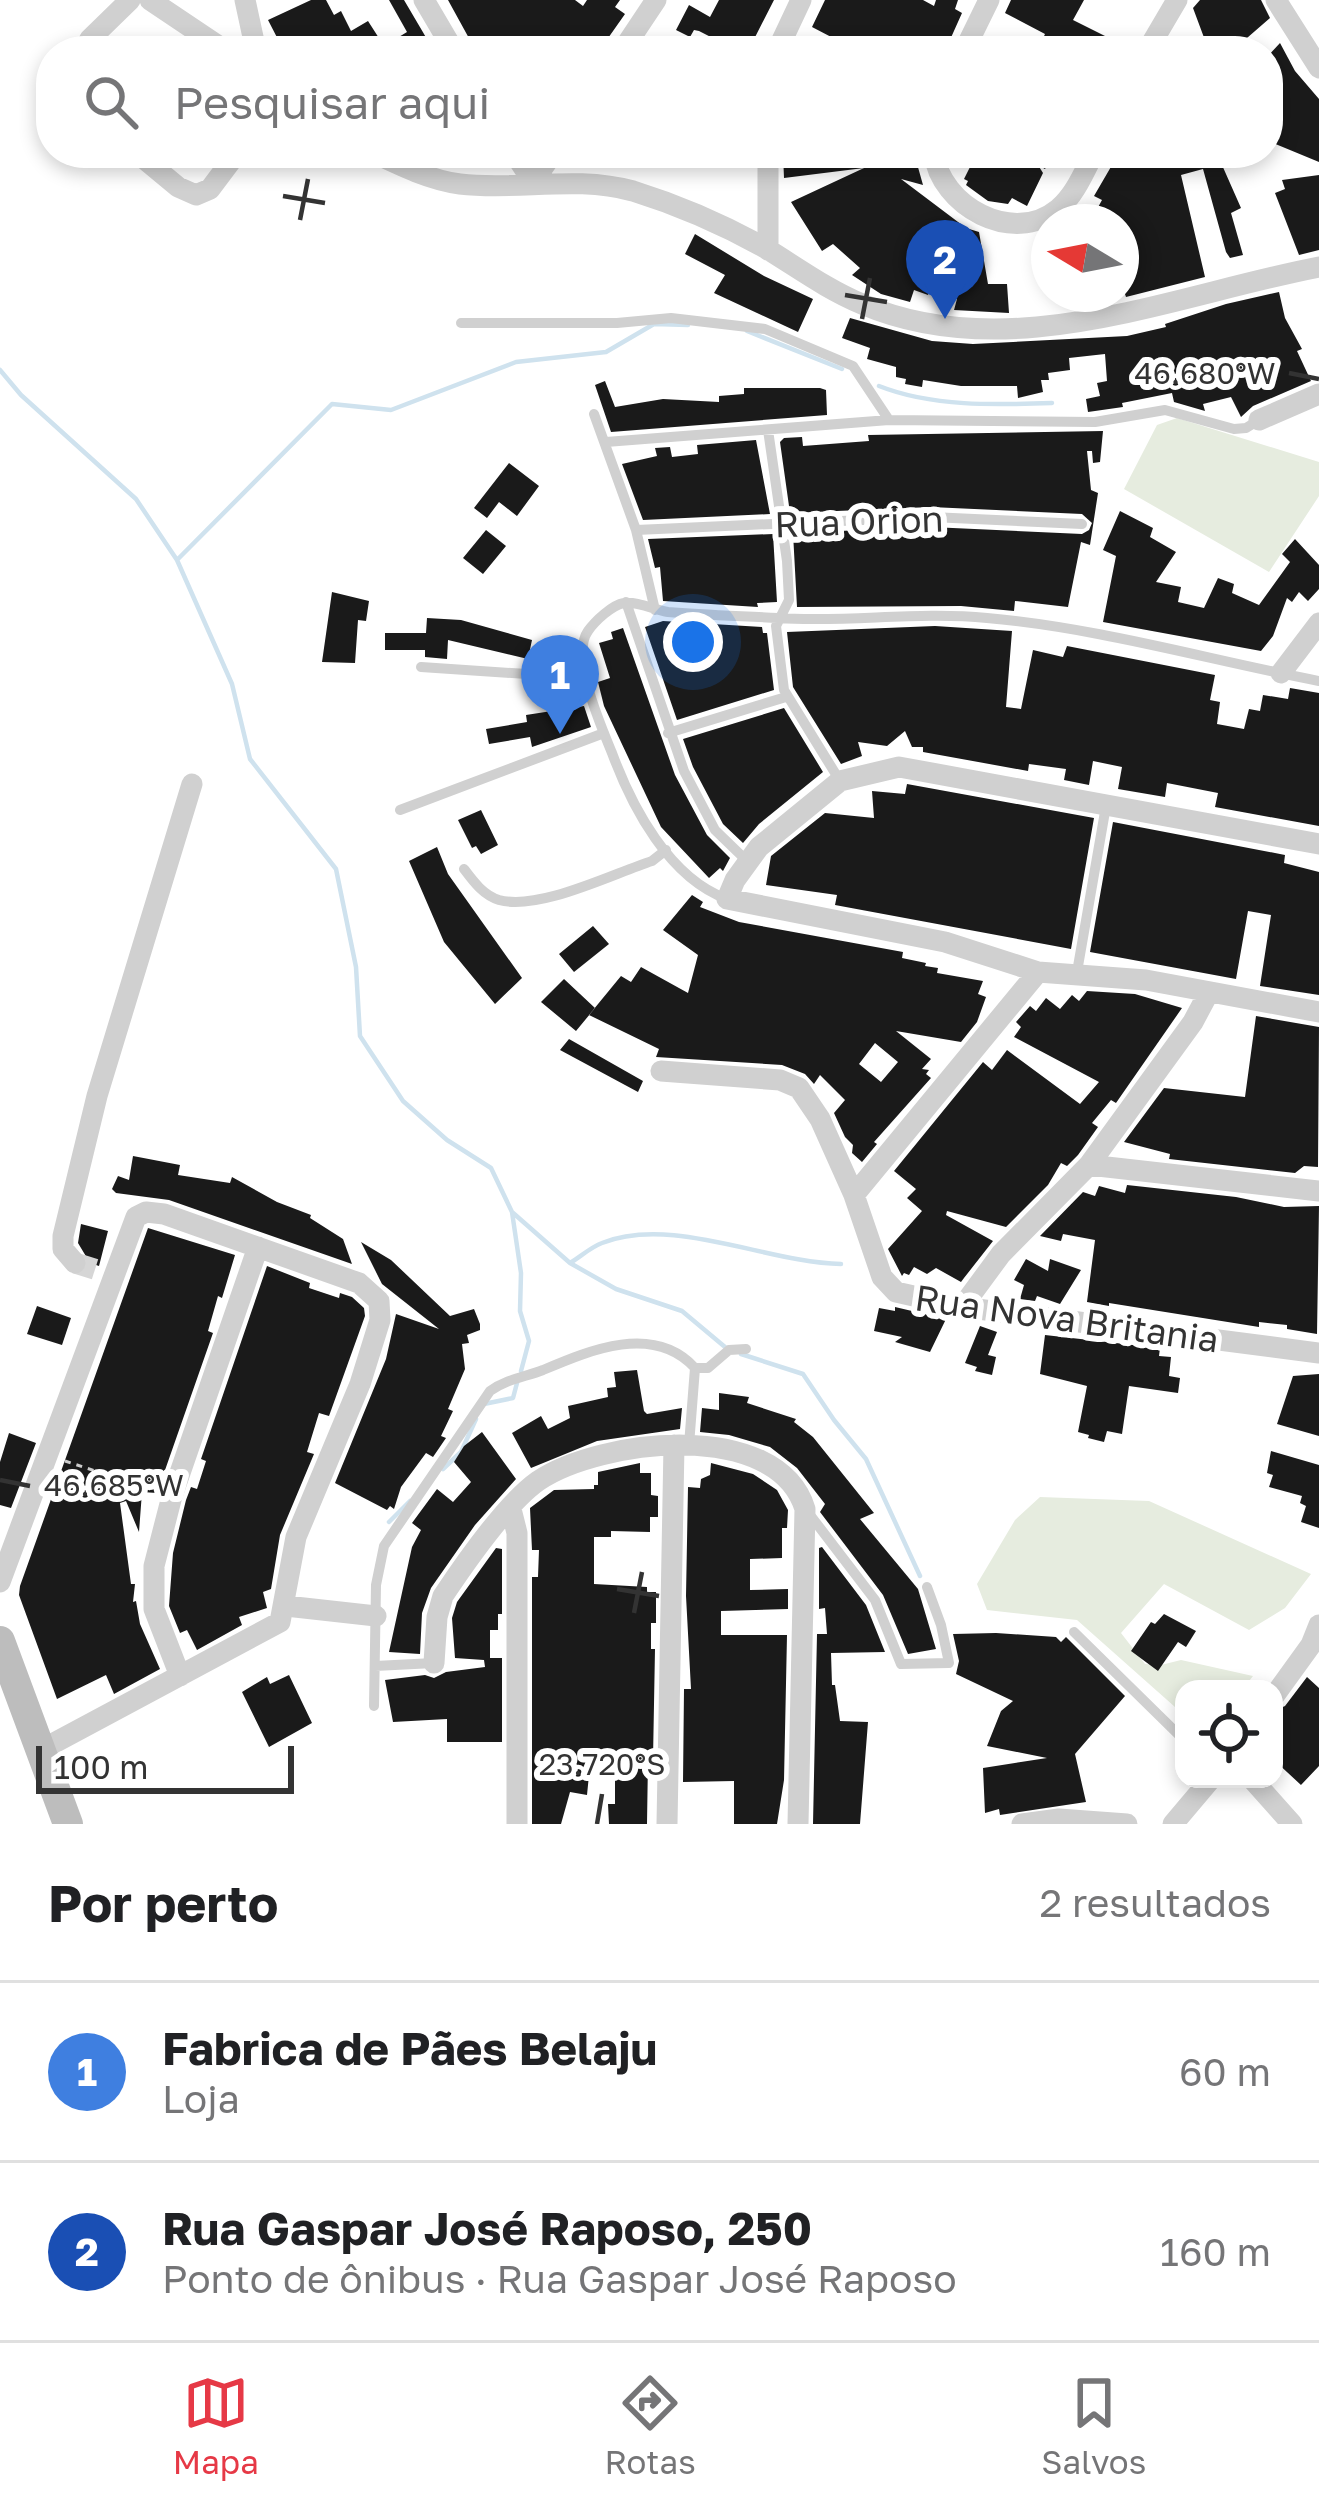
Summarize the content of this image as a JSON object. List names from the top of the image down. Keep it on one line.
{"streets":{"street":["Rua Nova Britania"],"lane":["Rua Orion"]},"scale_bar":"100 m","north":"left","page":{"search":"Pesquisar aqui","pins":["2","1"],"scale":"100 m","heading":["Por perto","2 resultados"],"list":[{"mark":"1","name":"Fabrica de Pães Belaju","note":"Loja","value":"60 m"},{"mark":"2","name":"Rua Gaspar José Raposo, 250","note":"Ponto de ônibus · Rua Gaspar José Raposo","value":"160 m"}],"nav":["Mapa","Rotas","Salvos"]},"coordinates":["46.680°W","46.685°W","23.720°S"]}
